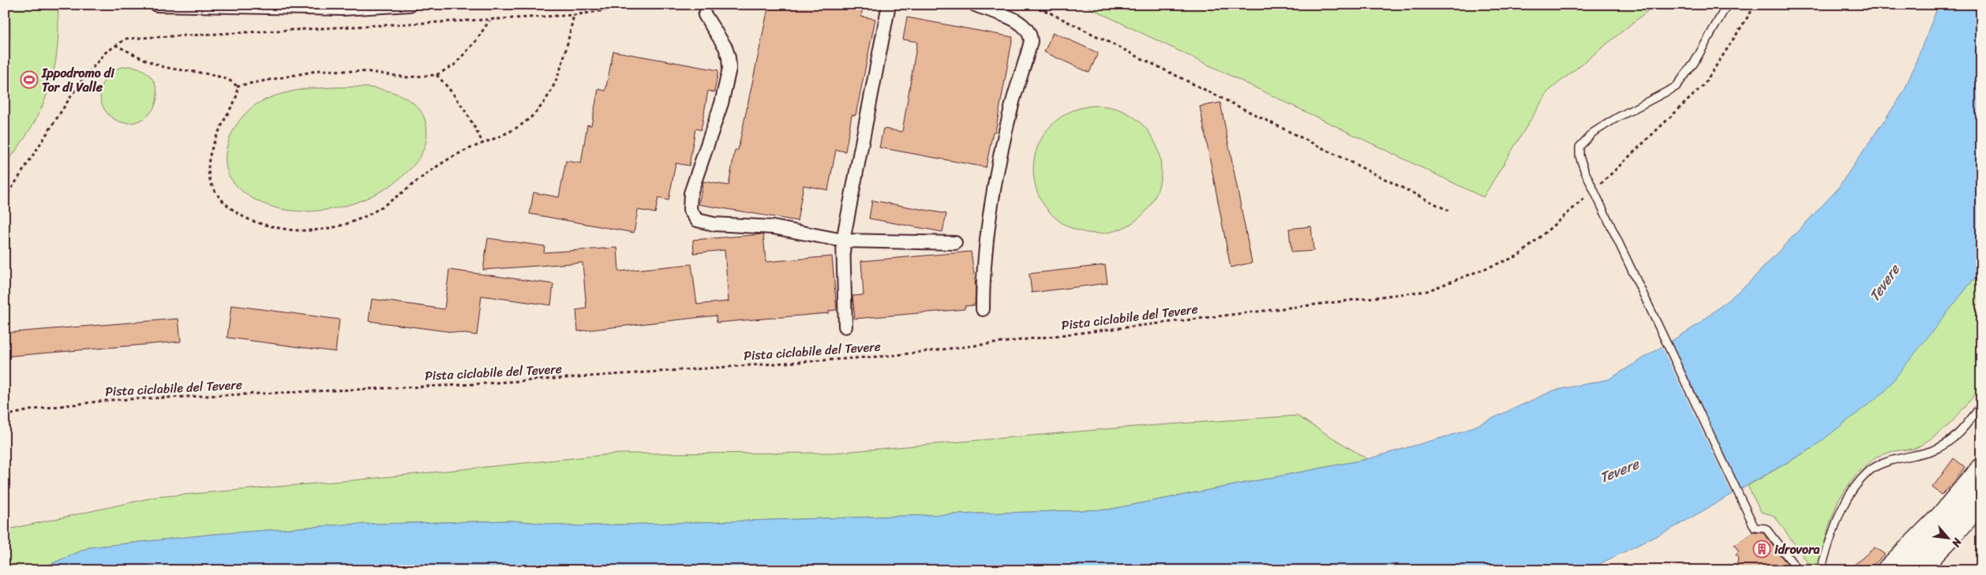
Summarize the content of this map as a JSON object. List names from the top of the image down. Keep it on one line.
{"streets":{"path":["Pista ciclabile del Tevere"]},"water":["Tevere"],"places":{"sports":["Ippodromo di Tor di Valle"],"building":["idrovora"]},"north":"bottom right"}
